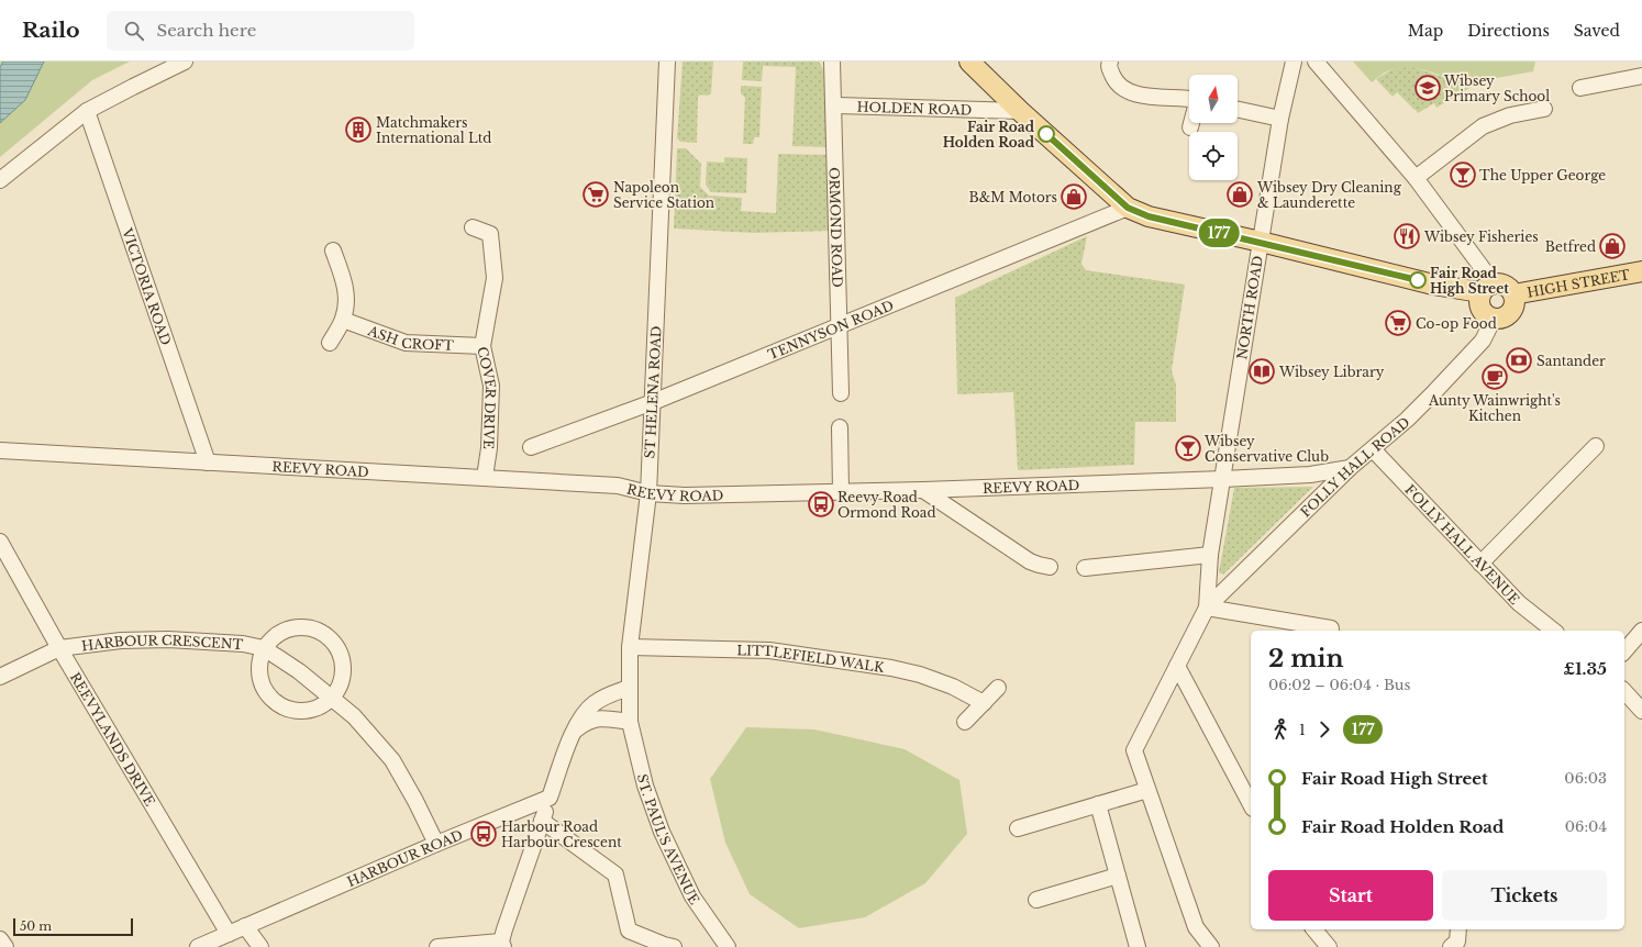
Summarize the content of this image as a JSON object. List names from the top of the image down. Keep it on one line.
{"streets":{"main road":["HIGH STREET"],"street":["HOLDEN ROAD","ORMOND ROAD","VICTORIA ROAD","NORTH ROAD","TENNYSON ROAD","ASH CROFT","ST HELENA ROAD","COVER DRIVE","FOLLY HALL ROAD","REEVY ROAD","FOLLY HALL AVENUE","HARBOUR CRESCENT","LITTLEFIELD WALK","REEVYLANDS DRIVE","ST. PAUL'S AVENUE","HARBOUR ROAD"]},"crossings":[["HOLDEN ROAD","ORMOND ROAD"],["ORMOND ROAD","TENNYSON ROAD"],["HIGH STREET","FOLLY HALL ROAD"],["VICTORIA ROAD","REEVY ROAD"],["NORTH ROAD","FOLLY HALL ROAD"],["NORTH ROAD","REEVY ROAD"],["TENNYSON ROAD","ST HELENA ROAD"],["ASH CROFT","COVER DRIVE"],["ST HELENA ROAD","REEVY ROAD"],["ST HELENA ROAD","LITTLEFIELD WALK"],["ST HELENA ROAD","ST. PAUL'S AVENUE"],["COVER DRIVE","REEVY ROAD"],["FOLLY HALL ROAD","REEVY ROAD"],["FOLLY HALL ROAD","FOLLY HALL AVENUE"],["HARBOUR CRESCENT","REEVYLANDS DRIVE"],["HARBOUR CRESCENT","HARBOUR ROAD"],["REEVYLANDS DRIVE","HARBOUR ROAD"]],"places":{"school or university":["Wibsey Primary School"],"building":["Matchmakers International Ltd"],"other":["Fair Road Holden Road","Fair Road High Street"],"bar":["The Upper George","Wibsey Conservative Club"],"supermarket":["Napoleon Service Station","Co-op Food"],"shop":["Wibsey Dry Cleaning & Launderette","B&M Motors","Betfred"],"restaurant":["Wibsey Fisheries"],"bank":["Santander"],"library":["Wibsey Library"],"cafe":["Aunty Wainwright's Kitchen"],"bus stop":["Reevy Road Ormond Road","Harbour Road Harbour Crescent"]},"lines":["bus line 177"],"scale_bar":"50 m","north":"top","page":{"header":"Railo","search":"Search here","nav":["Map","Directions","Saved"],"on_map":"177","heading":["2 min","06:02 – 06:04 · Bus","£1.35"],"legs":["1","177"],"list":[{"name":"Fair Road High Street","value":"06:03"},{"name":"Fair Road Holden Road","value":"06:04"}],"buttons":["Start","Tickets"],"scale":"50 m"}}
